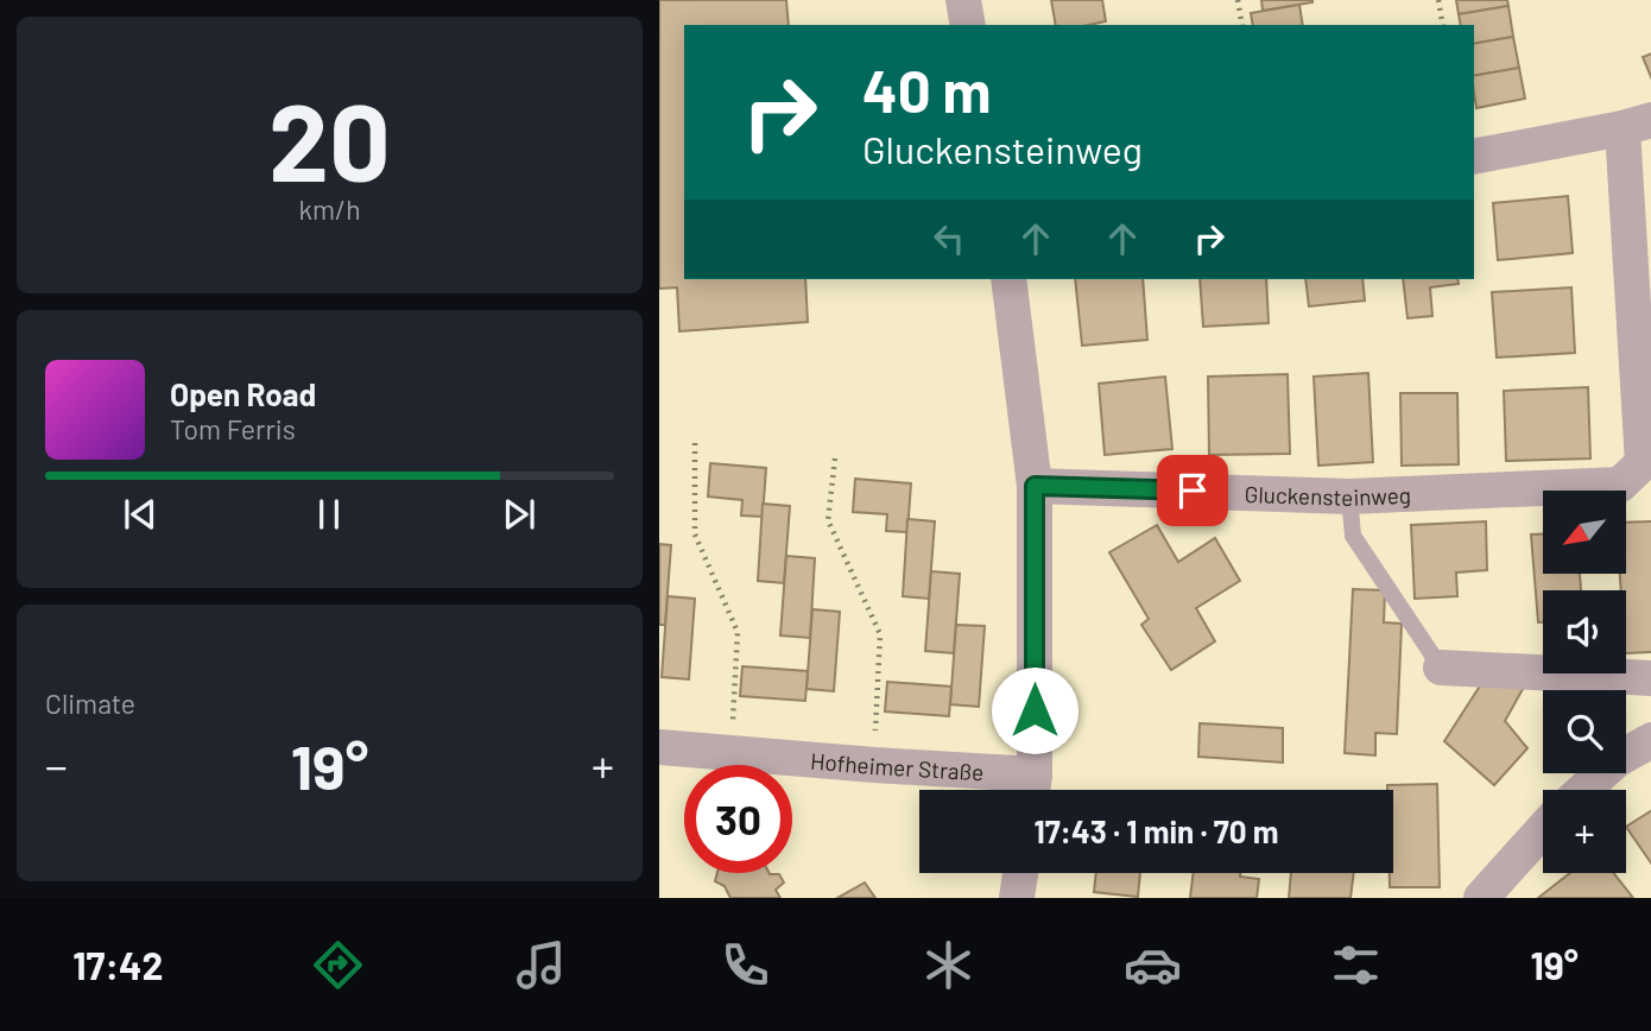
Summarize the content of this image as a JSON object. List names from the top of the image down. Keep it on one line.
{"streets":{"street":["Gluckensteinweg","Hofheimer Straße"]},"north":"bottom left","page":{"tile":[["20","km/h"],"Climate"],"turn":["40 m","Gluckensteinweg"],"song":["Open Road","Tom Ferris"],"map_buttons":"+","heat":["−","19°","+"],"limit":"30","trip":"17:43 · 1 min · 70 m","tabs":["17:42","19°"]}}
